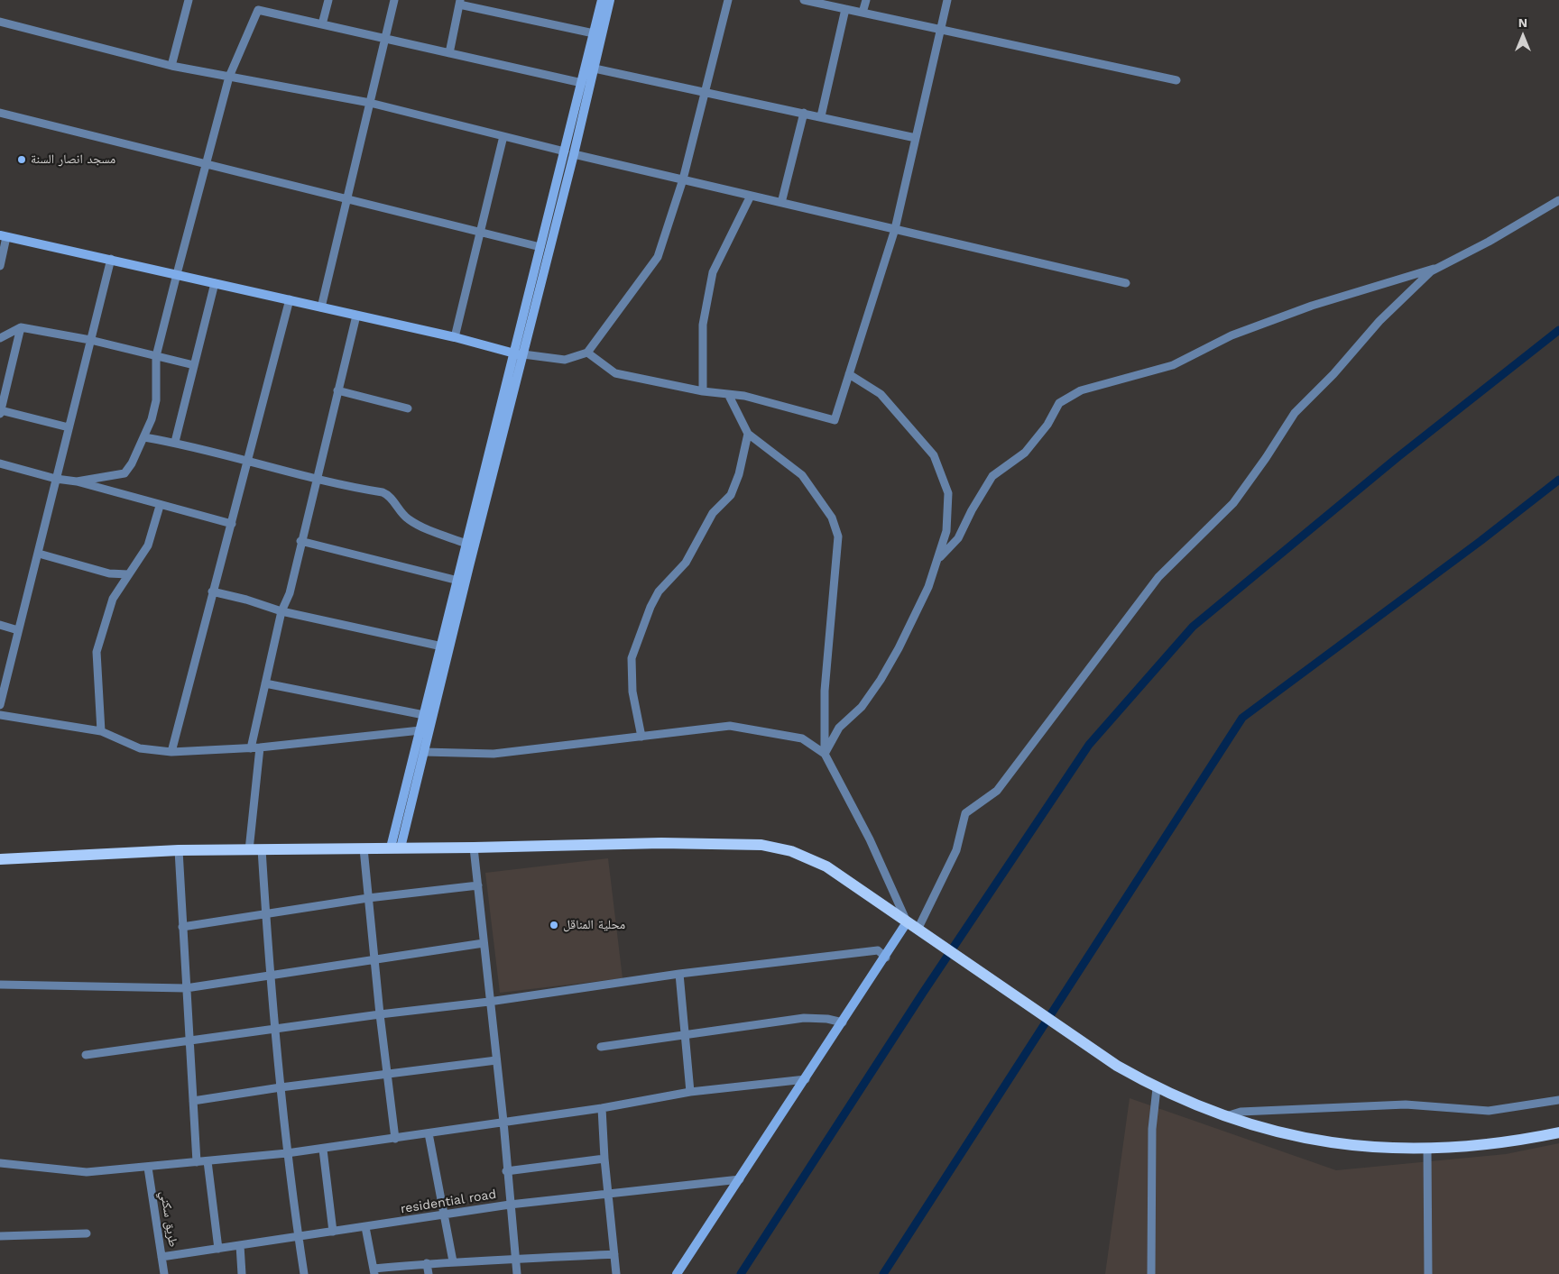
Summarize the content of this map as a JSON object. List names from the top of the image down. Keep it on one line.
{"streets":{"street":["residential road","طريق سكني"]},"crossings":[["residential road","طريق سكني"]],"places":["مسجد انصار السنة","محلية المناقل"],"north":"top"}
